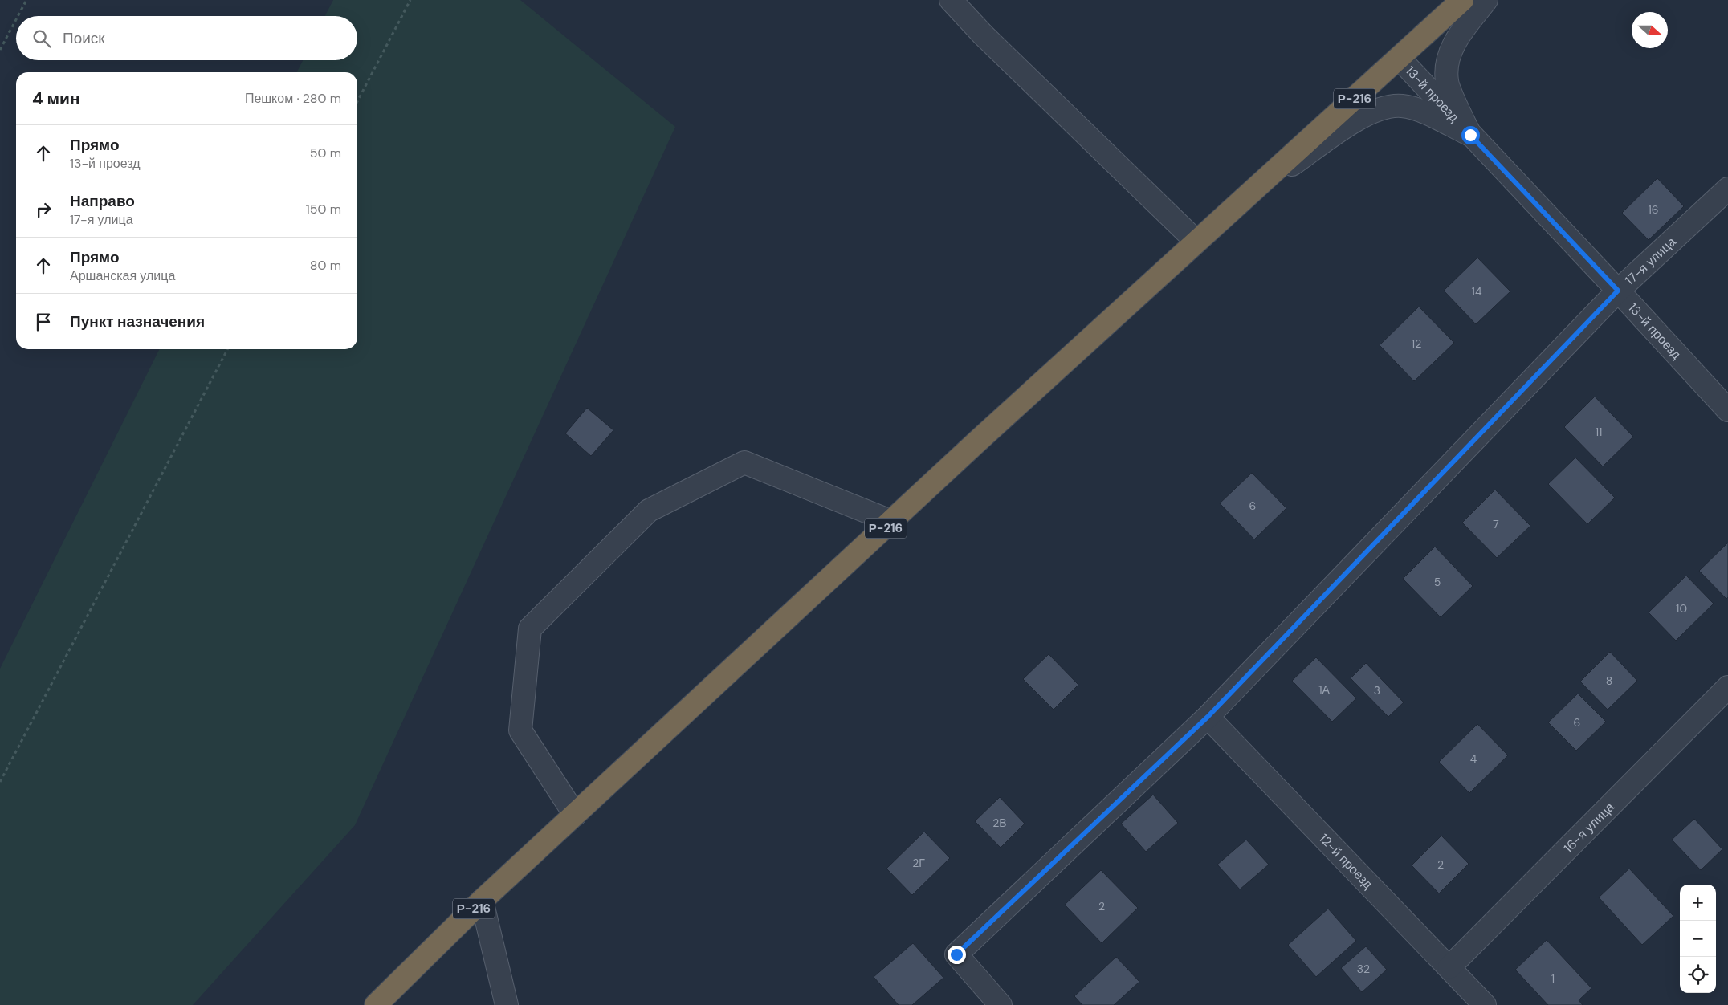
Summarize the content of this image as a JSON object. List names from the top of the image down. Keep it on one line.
{"streets":{"highway":["Р-216"],"street":["13-й проезд","17-я улица","16-я улица","12-й проезд"]},"crossings":[["13-й проезд","Р-216"],["13-й проезд","17-я улица"],["17-я улица","12-й проезд"],["16-я улица","12-й проезд"]],"house_numbers":["16","14","12","11","6","7","5","10","8","1А","3","6","4","2В","2Г","2","2","32","1"],"north":"right","page":{"search":"Поиск","heading":["4 мин","Пешком · 280 m"],"list":[["Прямо","13-й проезд","50 m"],["Направо","17-я улица","150 m"],["Прямо","Аршанская улица","80 m"],"Пункт назначения"],"map_buttons":["+","−"]}}
